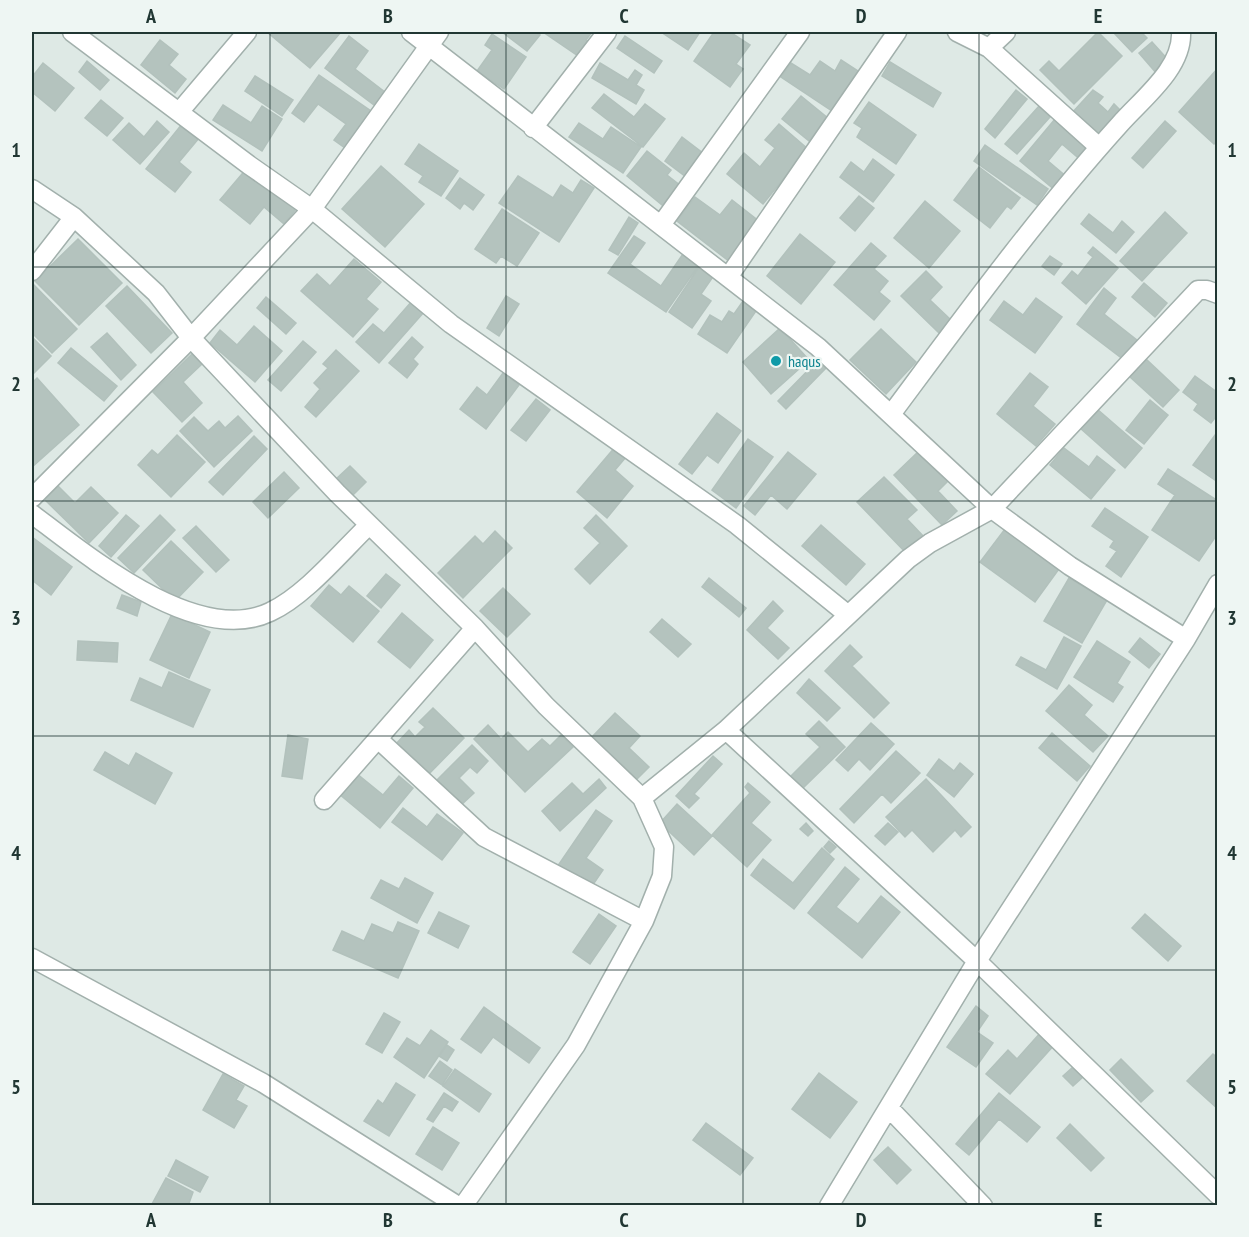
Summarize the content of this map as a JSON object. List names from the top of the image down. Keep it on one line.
{"places":["haqus"],"grid":{"columns":["A","B","C","D","E"],"rows":["1","2","3","4","5"]}}
